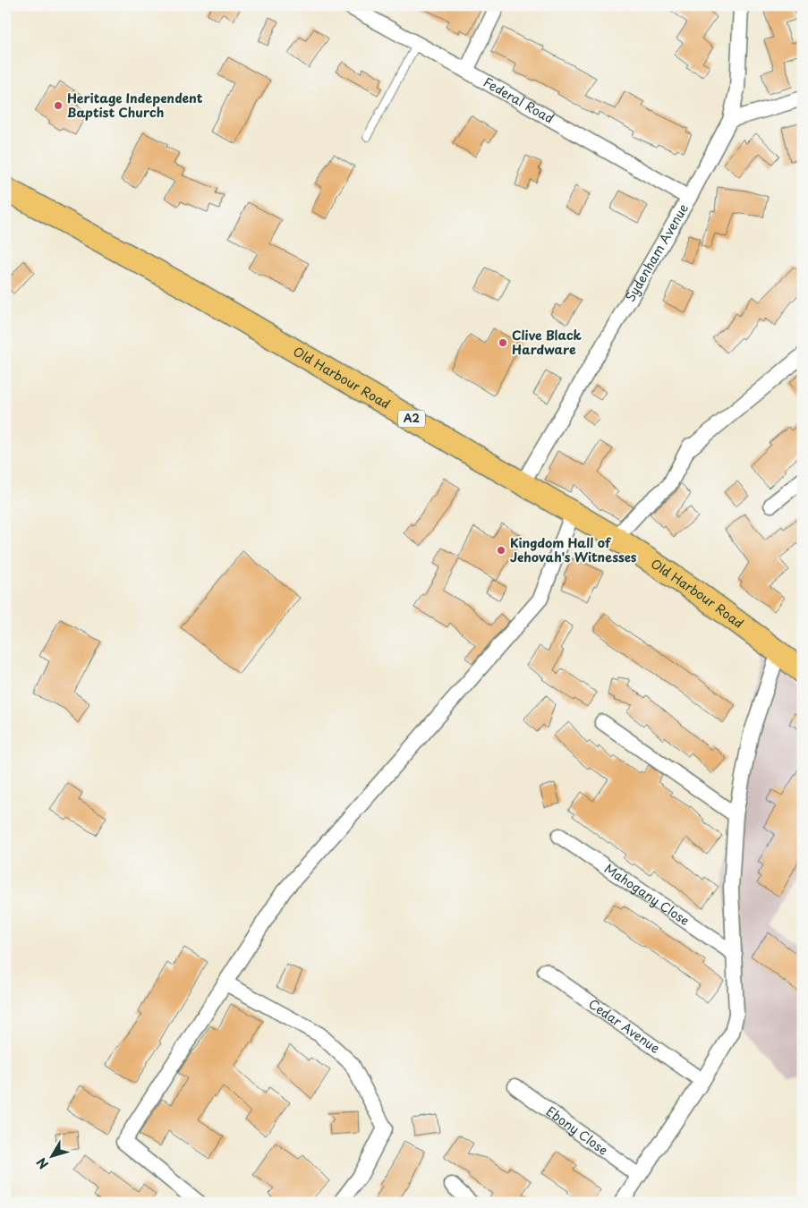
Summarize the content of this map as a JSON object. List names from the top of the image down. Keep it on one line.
{"streets":{"main road":["Old Harbour Road","A2"],"street":["Federal Road","Sydenham Avenue","Mahogany Close","Cedar Avenue","Ebony Close"]},"crossings":[["Federal Road","Sydenham Avenue"],["Sydenham Avenue","Old Harbour Road"]],"places":["Heritage Independent Baptist Church","Clive Black Hardware","Kingdom Hall of Jehovah's Witnesses"],"north":"bottom left"}
